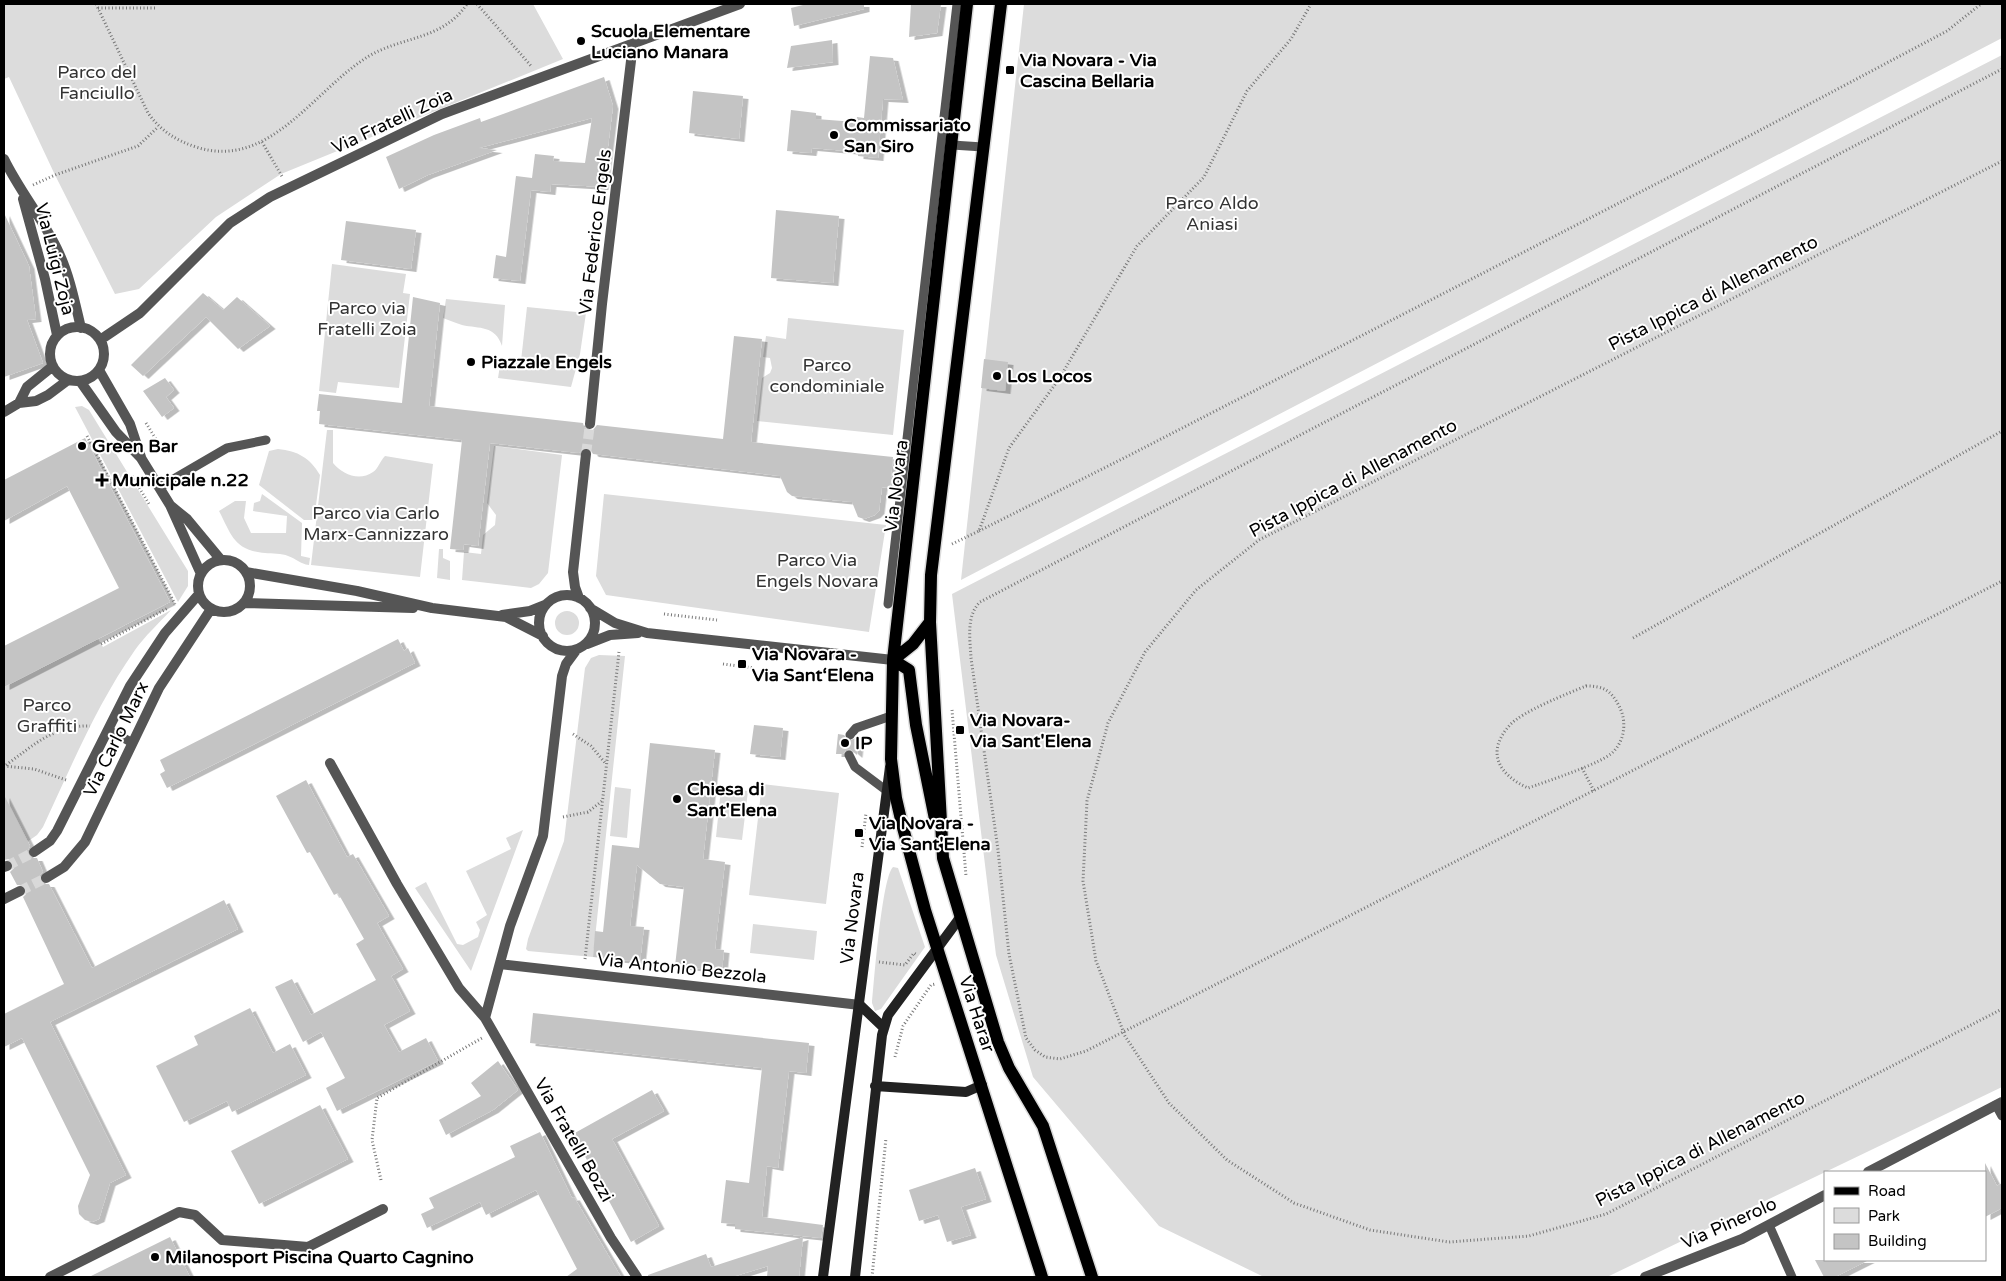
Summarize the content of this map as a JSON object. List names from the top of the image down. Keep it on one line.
{"streets":{"main road":["Via Novara","Via Harar"],"street":["Via Fratelli Zoia","Via Federico Engels","Via Luigi Zoja","Via Carlo Marx","Via Antonio Bezzola","Via Fratelli Bozzi","Via Pinerolo"],"path":["Pista Ippica di Allenamento"]},"crossings":[["Via Fratelli Zoia","Via Federico Engels"],["Via Fratelli Zoia","Via Luigi Zoja"],["Via Novara","Via Antonio Bezzola"],["Via Novara","Via Harar"]],"parks":["Parco del Fanciullo","Parco Aldo Aniasi","Parco via Fratelli Zoia","Parco condominiale","Parco via Carlo Marx-Cannizzaro","Parco Via Engels Novara","Parco Graffiti"],"places":{"other":["Scuola Elementare Luciano Manara","Commissariato San Siro","Piazzale Engels","Los Locos","Green Bar","IP","Chiesa di Sant'Elena","Milanosport Piscina Quarto Cagnino"],"transit":["Via Novara - Via Cascina Bellaria","Via Novara - Via Sant‘Elena","Via Novara- Via Sant'Elena","Via Novara - Via Sant'Elena"],"health":["Municipale n.22"]},"legend":["Road","Park","Building"]}
